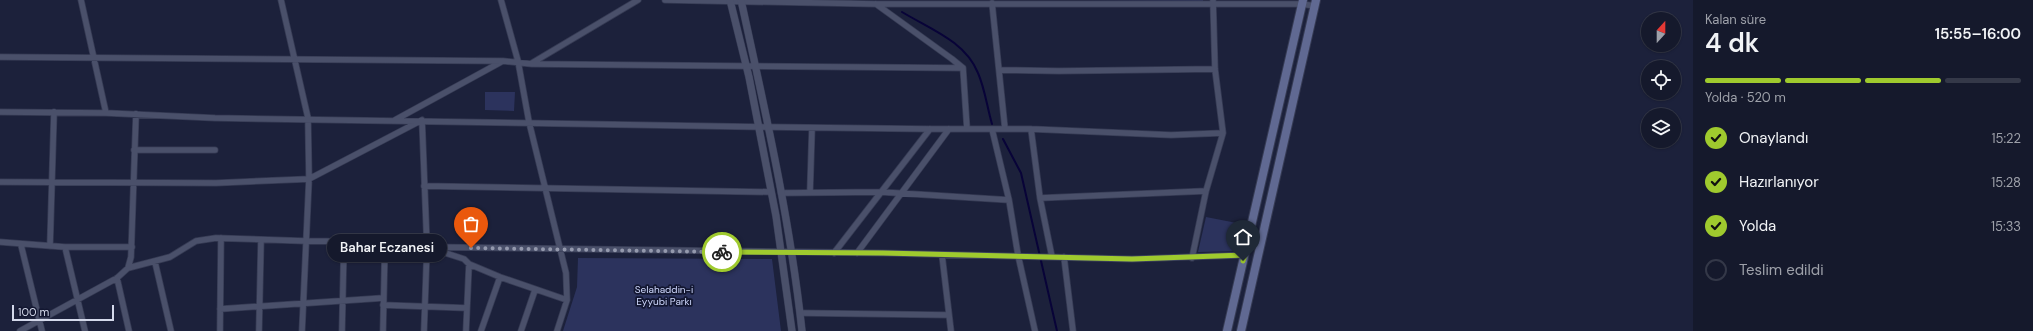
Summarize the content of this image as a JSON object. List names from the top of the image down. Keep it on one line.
{"parks":["Selahaddin-i Eyyubi Parkı"],"places":["Bahar Eczanesi"],"scale_bar":"100 m","north":"top","page":{"heading":["4 dk","Kalan süre","15:55–16:00"],"bar":"Yolda · 520 m","list":[["Onaylandı","15:22"],["Hazırlanıyor","15:28"],["Yolda","15:33"],"Teslim edildi"],"bubble":"Bahar Eczanesi","scale":"100 m"}}
